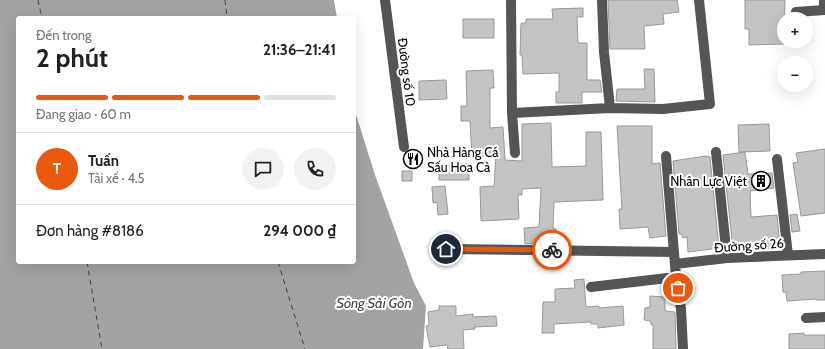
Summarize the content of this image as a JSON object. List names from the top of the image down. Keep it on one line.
{"streets":{"street":["Đường số 10","Đường số 26"]},"water":["Sông Sài Gòn"],"places":{"restaurant":["Nhà Hàng Cá Sấu Hoa Cà"],"building":["Nhân Lực Việt"]},"page":{"map_buttons":["+","−"],"heading":["2 phút","Đến trong","21:36–21:41"],"panel":["Tuấn","Tài xế · 4.5","Đơn hàng #8186","294 000 ₫"],"bar":"Đang giao · 60 m","round":"T"}}
